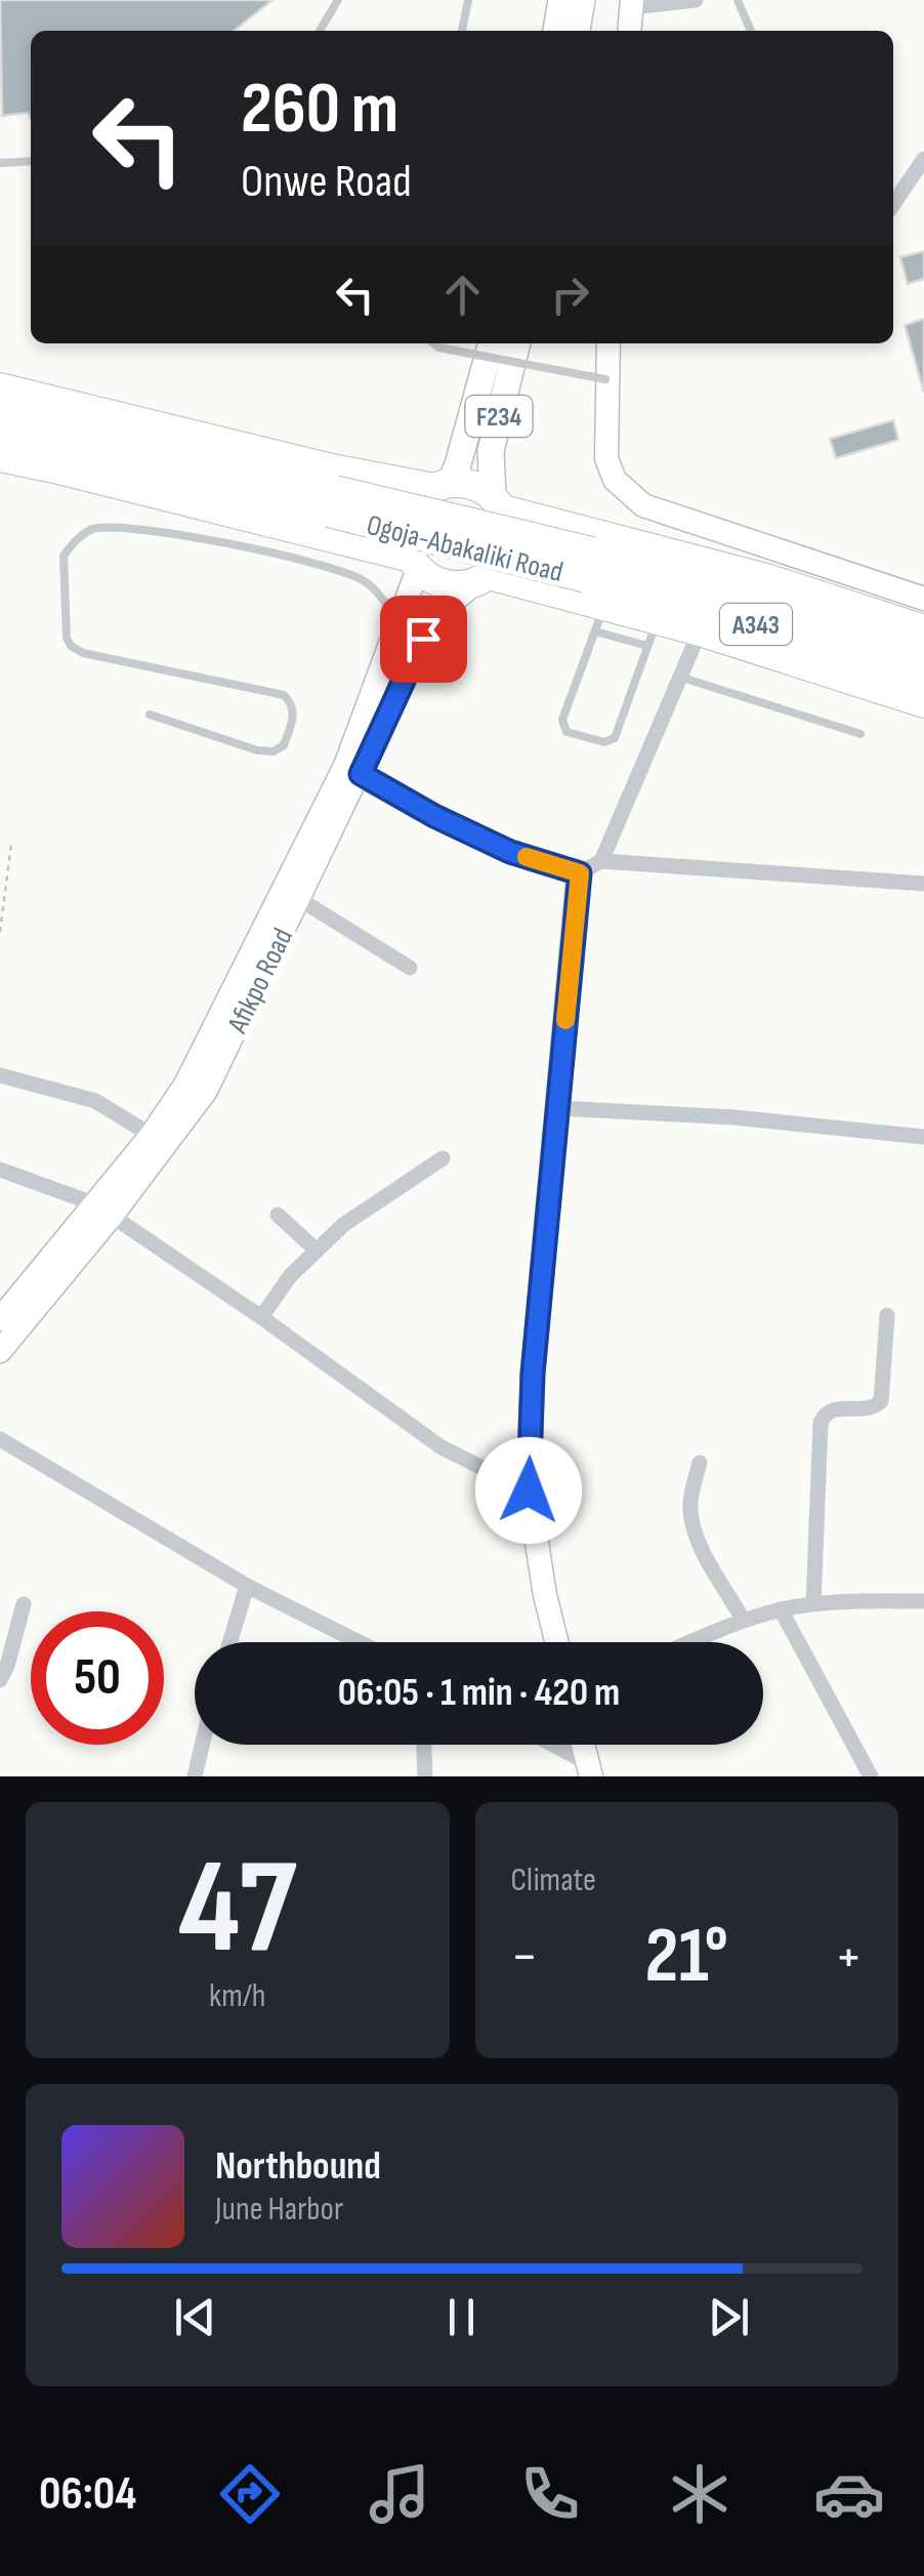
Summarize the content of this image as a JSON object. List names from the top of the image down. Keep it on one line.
{"streets":{"highway":["Ogoja-Abakaliki Road","A343"],"main road":["F234","Afikpo Road"]},"crossings":[["F234","Afikpo Road"],["Ogoja-Abakaliki Road","A343"]],"page":{"turn":["260 m","Onwe Road"],"limit":"50","trip":"06:05 · 1 min · 420 m","tile":[["47","km/h"],"Climate"],"heat":["−","21°","+"],"song":["Northbound","June Harbor"],"tabs":"06:04"}}
